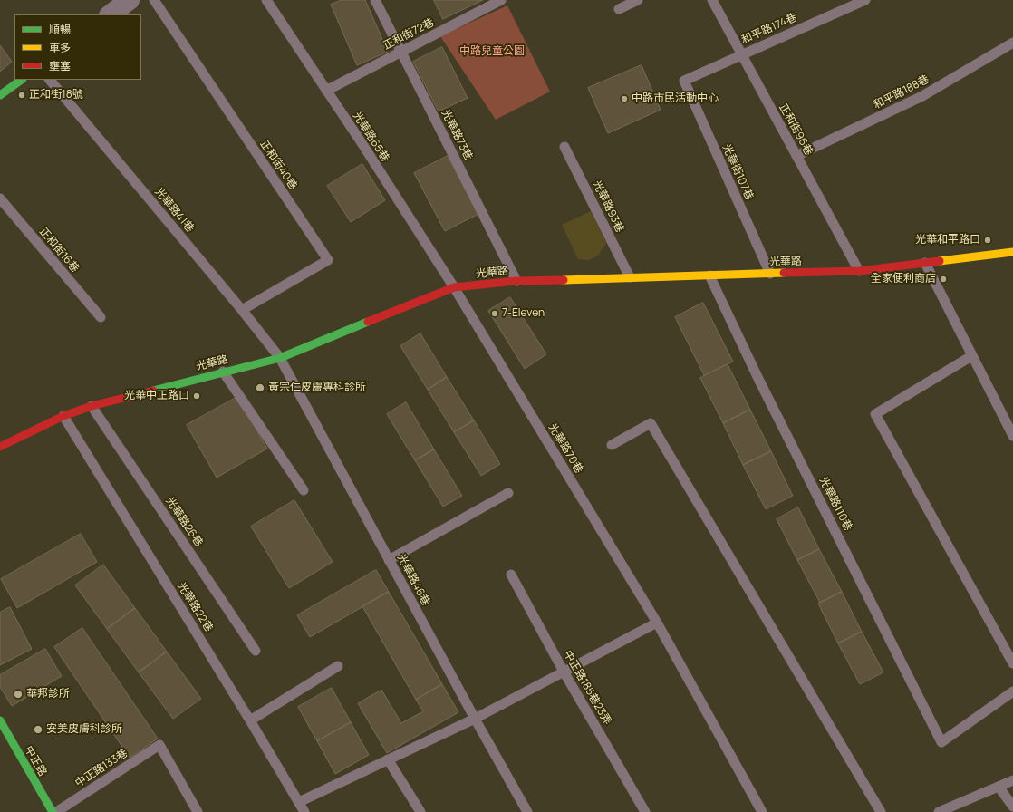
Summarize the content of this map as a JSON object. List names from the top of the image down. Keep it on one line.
{"streets":{"street":["光華路","中正路"],"lane":["和平路174巷","正和街72巷","和平路188巷","正和街96巷","光華路73巷","光華路65巷","正和街40巷","光華街107巷","光華路93巷","光華路41巷","正和街16巷","光華路70巷","光華路110巷","光華路26巷","光華路46巷","光華路22巷","中正路185巷23弄","中正路133巷"]},"crossings":[["和平路174巷","正和街96巷"],["和平路174巷","光華街107巷"],["正和街72巷","光華路73巷"],["正和街72巷","光華路65巷"],["和平路188巷","正和街96巷"],["正和街96巷","光華路"],["光華路73巷","光華路"],["光華路65巷","光華路"],["光華路65巷","光華路70巷"],["正和街40巷","光華路41巷"],["光華街107巷","光華路"],["光華路93巷","光華路"],["光華路41巷","光華路"],["光華路41巷","光華路46巷"],["光華路","光華路70巷"],["光華路","光華路110巷"],["光華路","光華路26巷"],["光華路","光華路46巷"],["光華路","光華路22巷"]],"parks":["中路兒童公園"],"places":["正和街18號","中路市民活動中心","光華和平路口","全家便利商店","7-Eleven","黃宗仁皮膚專科診所","光華中正路口","華邦診所","安美皮膚科診所"],"legend":["順暢","車多","壅塞"]}
